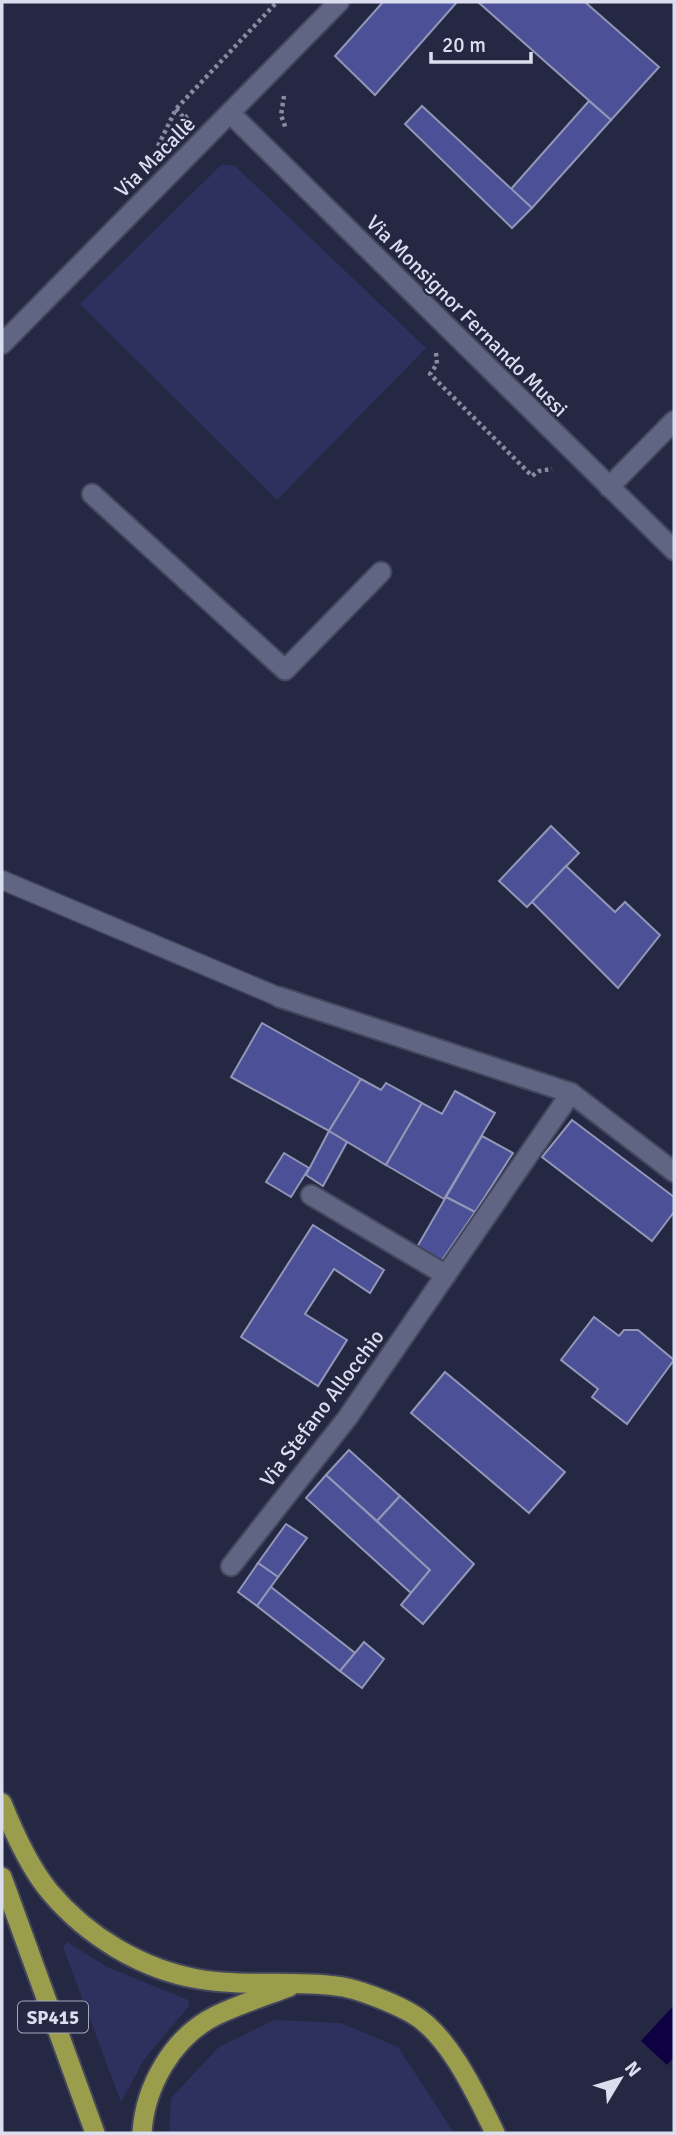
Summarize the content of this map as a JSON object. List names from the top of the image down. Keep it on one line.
{"streets":{"highway":["SP415"],"street":["Via Macallè","Via Monsignor Fernando Mussi","Via Stefano Allocchio"]},"crossings":[["Via Macallè","Via Monsignor Fernando Mussi"]],"scale_bar":"20 m","north":"top right"}
